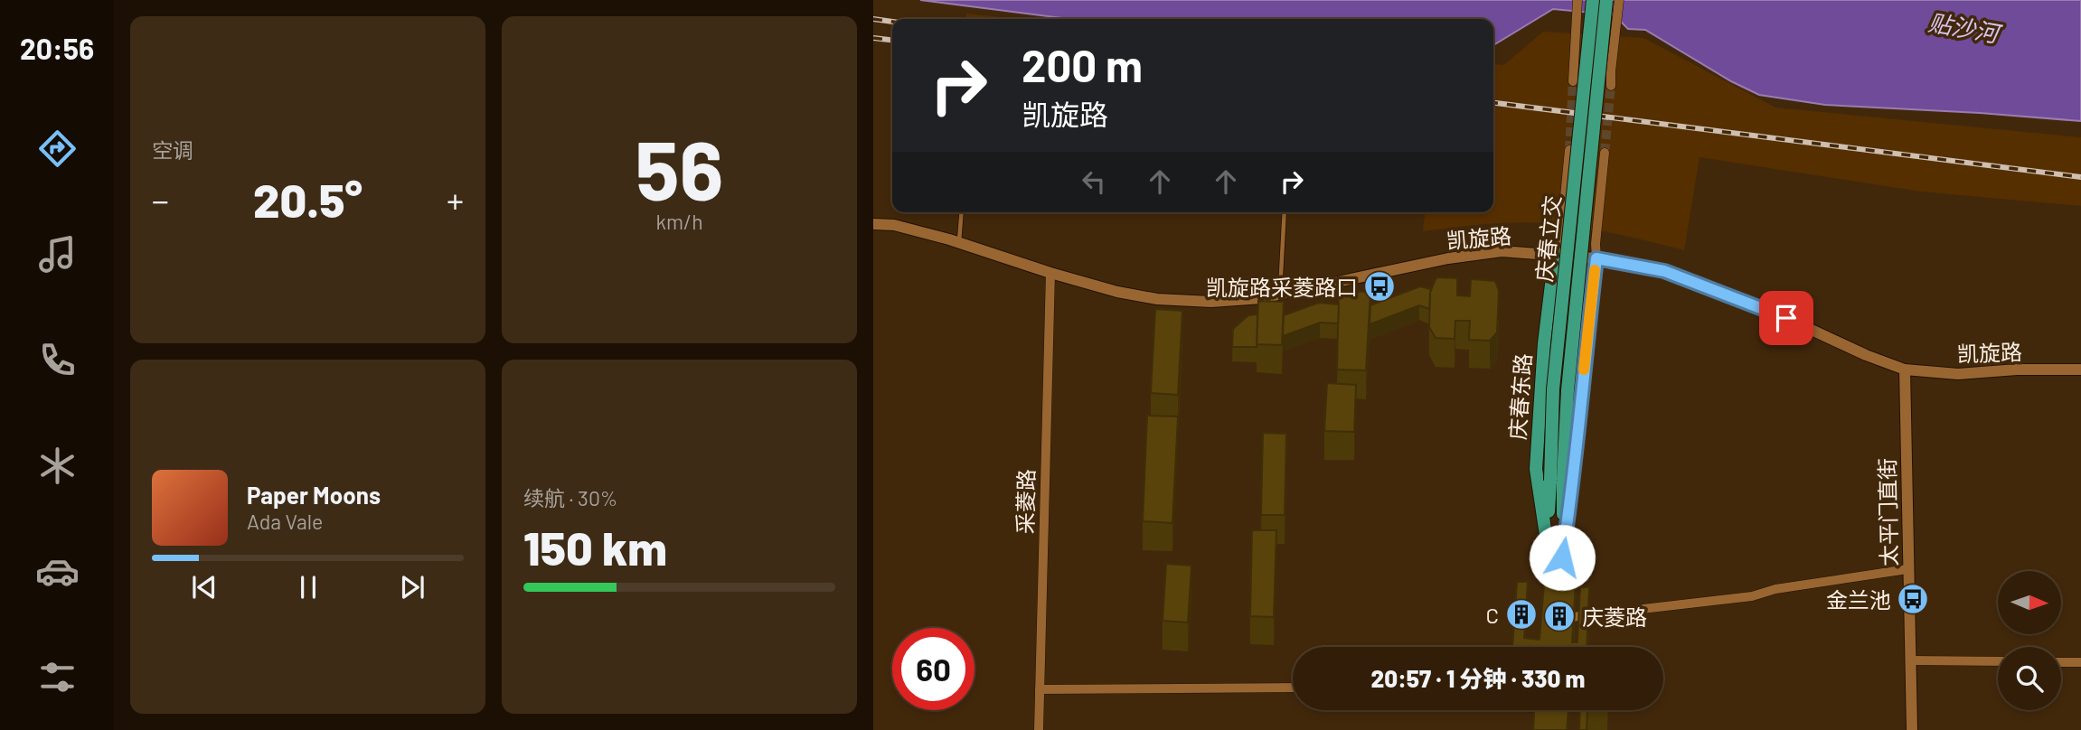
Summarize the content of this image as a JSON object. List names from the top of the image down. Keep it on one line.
{"streets":{"main road":["凯旋路","庆春立交","庆春东路","太平门直街"],"street":["采菱路"]},"crossings":[["凯旋路","庆春东路"],["凯旋路","采菱路"],["凯旋路","太平门直街"],["庆春立交","庆春东路"]],"water":["贴沙河"],"places":{"bus stop":["凯旋路采菱路口","金兰池"],"building":["C","庆菱路"]},"north":"right","page":{"tabs":"20:56","tile":["空调",["56","km/h"],["续航 · 30%","150 km"]],"turn":["200 m","凯旋路"],"heat":["−","20.5°","+"],"song":["Paper Moons","Ada Vale"],"limit":"60","trip":"20:57 · 1 分钟 · 330 m"}}
